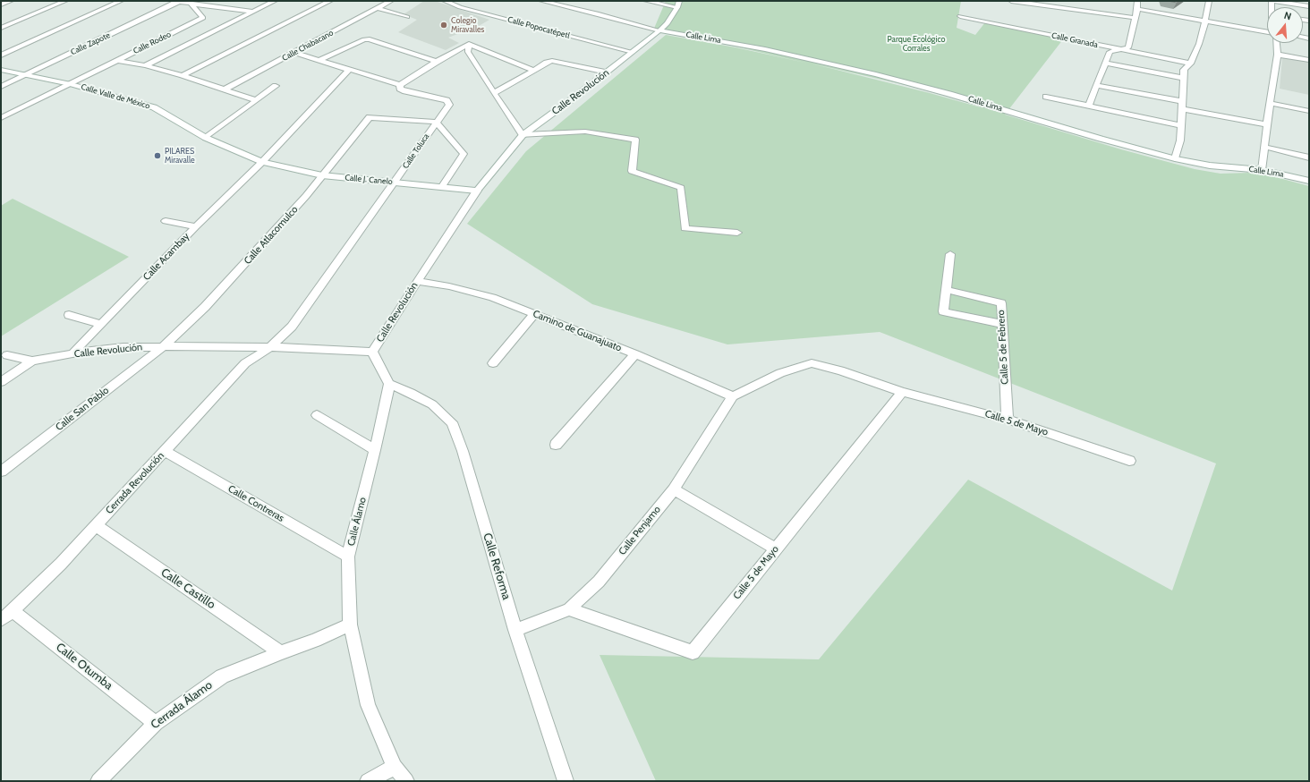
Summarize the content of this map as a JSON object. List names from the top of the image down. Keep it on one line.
{"streets":{"street":["Calle Popocatépetl","Calle Lima","Calle Granada","Calle Rodeo","Calle Zapote","Calle Chabacano","Calle Revolución","Calle Valle de México","Calle Toluca","Calle J. Canelo","Calle Atlacomulco","Calle Acambay","Camino de Guanajuato","Calle 5 de Febrero","Calle San Pablo","Calle 5 de Mayo","Cerrada Revolución","Calle Contreras","Calle Álamo","Calle Penjamo","Calle Reforma","Calle Castillo","Calle Otumba","Cerrada Álamo"]},"crossings":[["Calle Popocatépetl","Calle Revolución"],["Calle Lima","Calle Revolución"],["Calle Rodeo","Calle Valle de México"],["Calle Zapote","Calle Valle de México"],["Calle Chabacano","Calle Toluca"],["Calle Revolución","Calle Toluca"],["Calle Revolución","Calle J. Canelo"],["Calle Revolución","Calle Atlacomulco"],["Calle Revolución","Calle Acambay"],["Calle Revolución","Camino de Guanajuato"],["Calle Revolución","Calle San Pablo"],["Calle Revolución","Cerrada Revolución"],["Calle Valle de México","Calle J. Canelo"],["Calle Valle de México","Calle Acambay"],["Calle Toluca","Calle J. Canelo"],["Calle Toluca","Calle Atlacomulco"],["Calle Toluca","Calle Acambay"],["Calle Toluca","Cerrada Revolución"],["Calle J. Canelo","Calle Atlacomulco"],["Calle J. Canelo","Calle Acambay"],["Calle Atlacomulco","Calle San Pablo"],["Camino de Guanajuato","Calle 5 de Mayo"],["Camino de Guanajuato","Calle Penjamo"],["Calle 5 de Febrero","Calle 5 de Mayo"],["Calle 5 de Mayo","Calle Penjamo"],["Cerrada Revolución","Calle Contreras"],["Cerrada Revolución","Calle Castillo"],["Cerrada Revolución","Calle Otumba"],["Calle Contreras","Calle Álamo"],["Calle Álamo","Calle Reforma"],["Calle Penjamo","Calle Reforma"],["Calle Castillo","Cerrada Álamo"],["Calle Otumba","Cerrada Álamo"]],"parks":["Parque Ecológico Corrales"],"places":["Colegio Miravalles","PILARES Miravalle"],"north":"top"}
